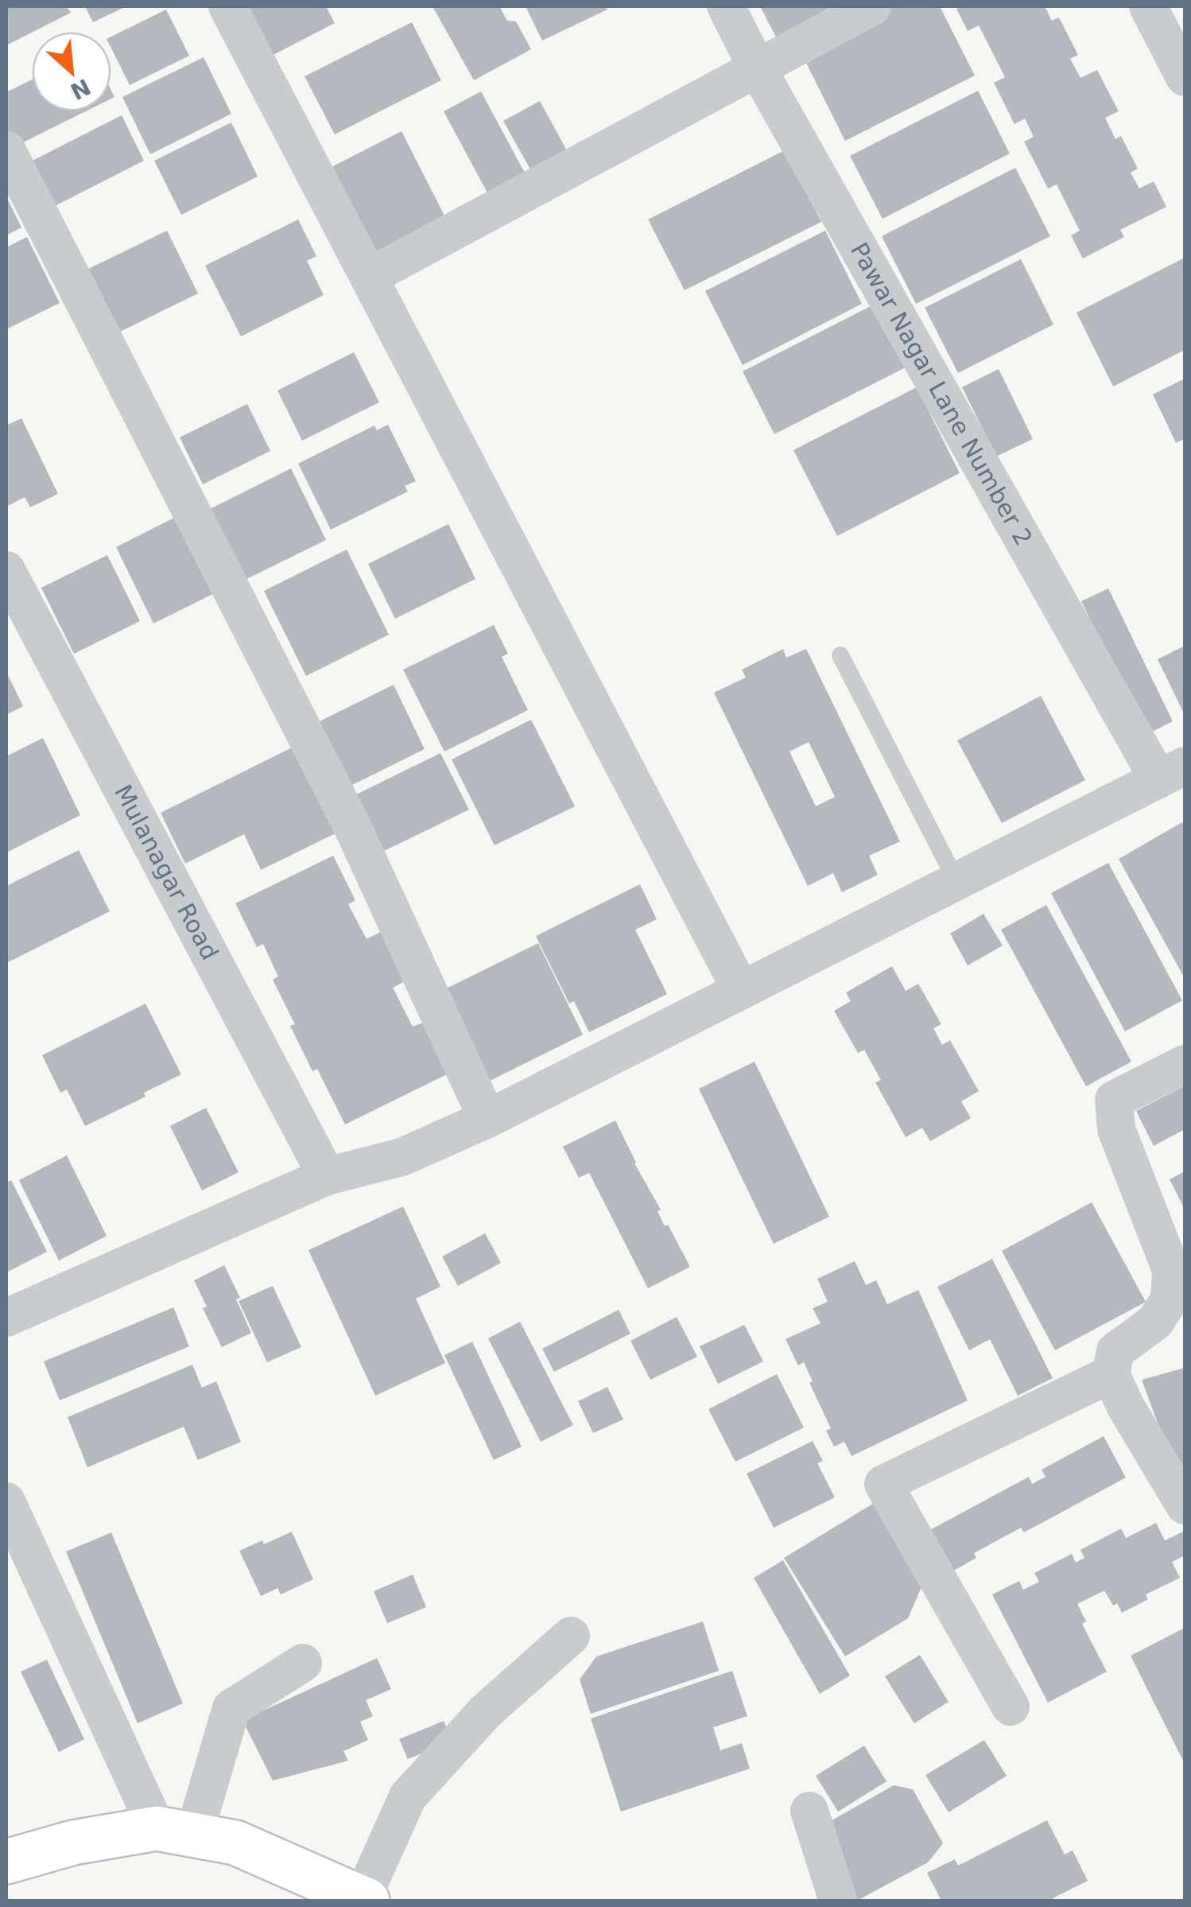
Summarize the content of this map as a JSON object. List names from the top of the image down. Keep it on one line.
{"streets":{"street":["Pawar Nagar Lane Number 2","Mulanagar Road"]},"north":"bottom right"}
